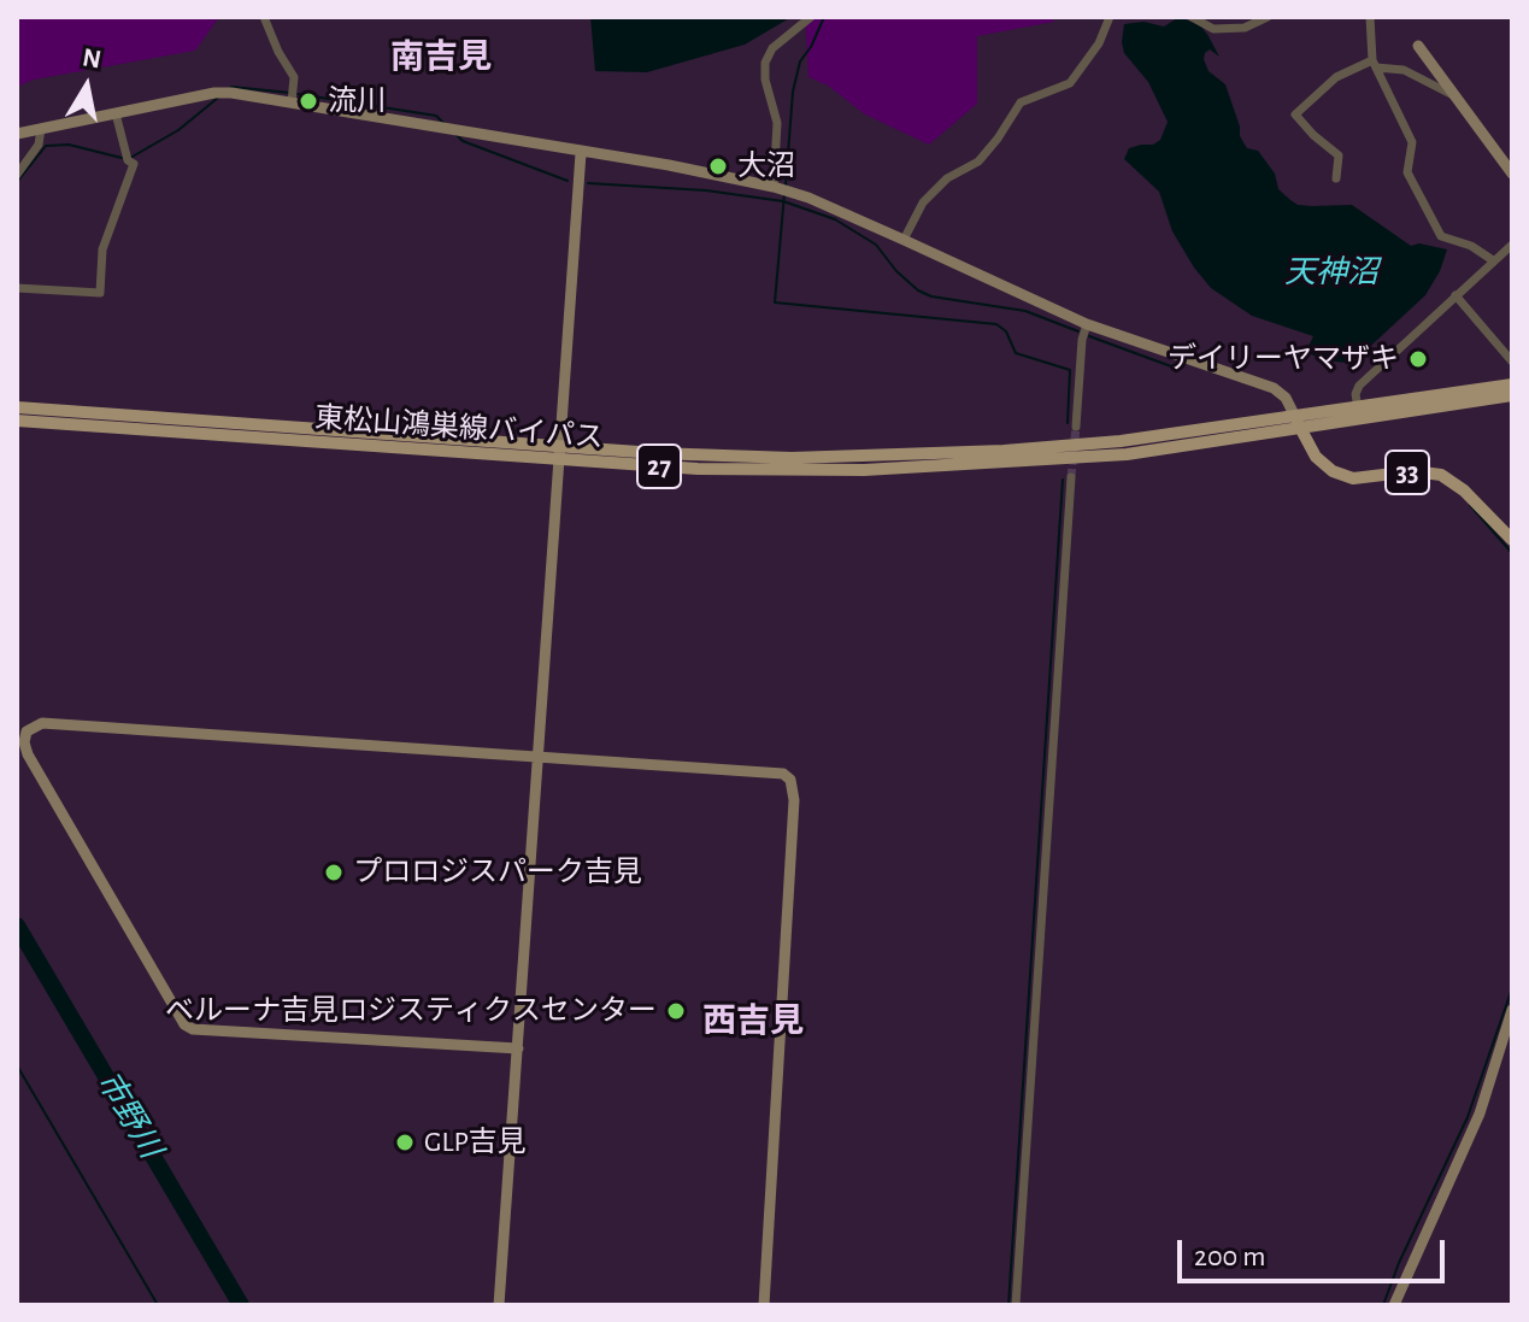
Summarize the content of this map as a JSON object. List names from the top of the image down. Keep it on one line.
{"streets":{"main road":["東松山鴻巣線バイパス","27","33"]},"crossings":[["東松山鴻巣線バイパス","27"],["東松山鴻巣線バイパス","33"],["27","33"]],"districts":["南吉見","西吉見"],"water":["天神沼","市野川"],"places":["流川","大沼","デイリーヤマザキ","プロロジスパーク吉見","ベルーナ吉見ロジスティクスセンター","GLP吉見"],"scale_bar":"200 m","north":"top"}
